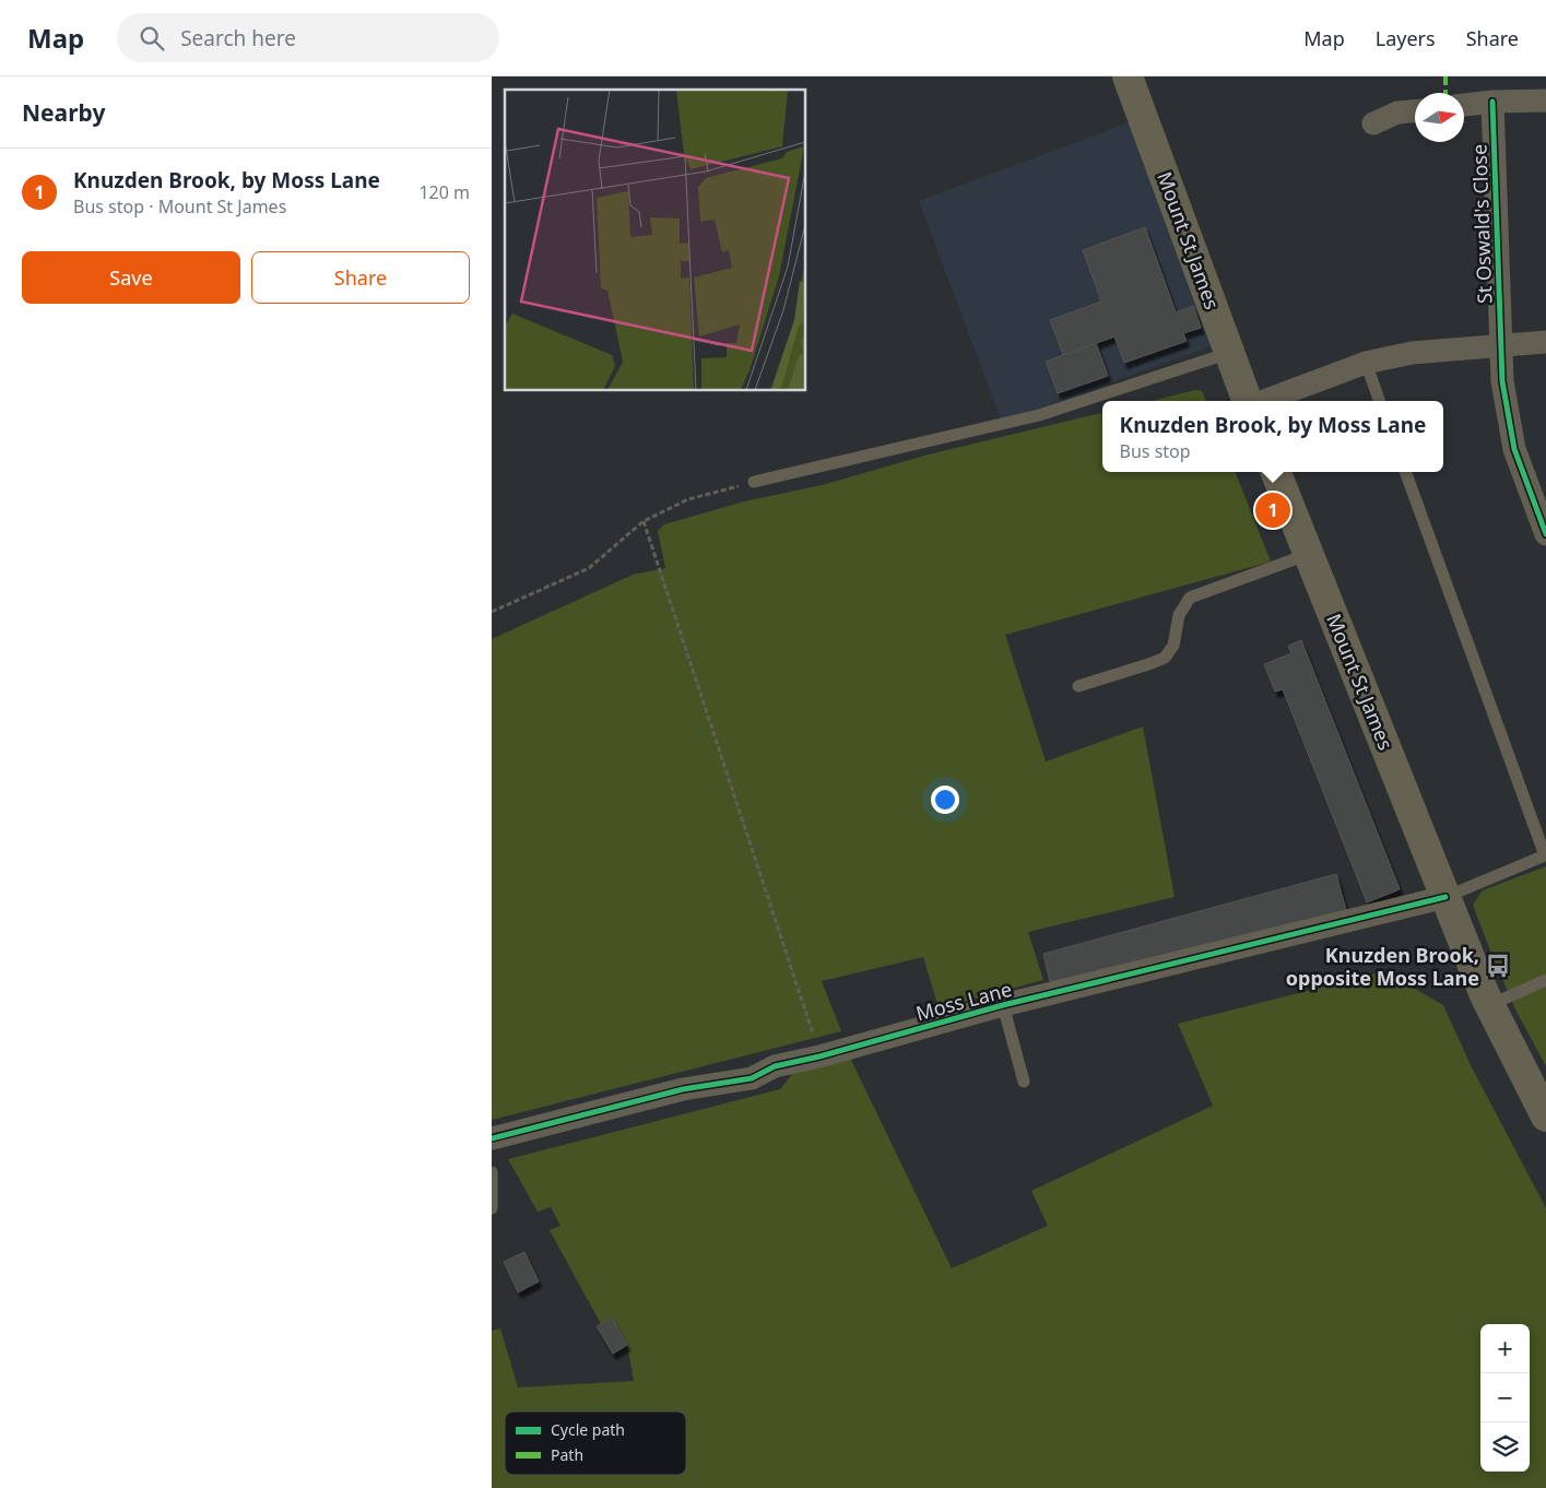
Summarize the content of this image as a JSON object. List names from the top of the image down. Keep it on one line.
{"streets":{"main road":["Mount St James"],"street":["St Oswald's Close","Moss Lane"]},"crossings":[["Mount St James","Moss Lane"]],"places":{"bus stop":["Knuzden Brook, opposite Moss Lane"]},"legend":["Cycle path","Path"],"north":"right","page":{"header":"Map","search":"Search here","nav":["Map","Layers","Share"],"heading":"Nearby","list":[{"mark":"1","name":"Knuzden Brook, by Moss Lane","note":"Bus stop · Mount St James","value":"120 m"}],"buttons":["Save","Share"],"popup":["Knuzden Brook, by Moss Lane","Bus stop"],"pins":"1","map_buttons":["+","−"]}}
